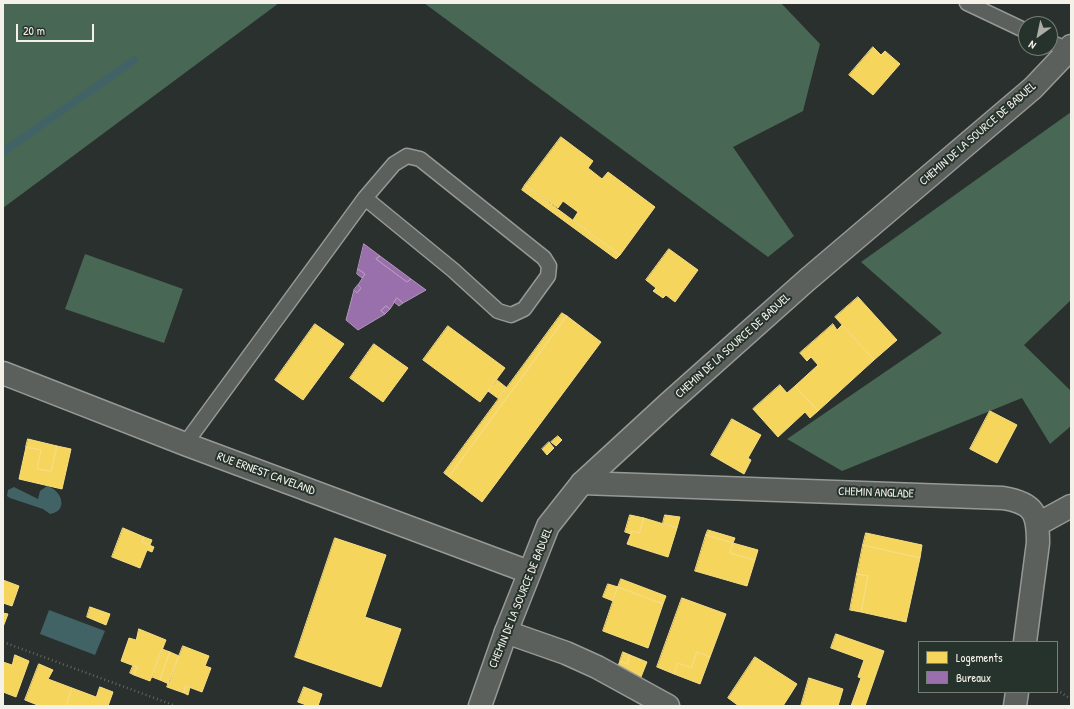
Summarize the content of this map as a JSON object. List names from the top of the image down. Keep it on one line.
{"streets":{"street":["CHEMIN DE LA SOURCE DE BADUEL","RUE ERNEST CAVELAND","CHEMIN ANGLADE"]},"crossings":[["CHEMIN DE LA SOURCE DE BADUEL","RUE ERNEST CAVELAND"],["CHEMIN DE LA SOURCE DE BADUEL","CHEMIN ANGLADE"]],"legend":["Logements","Bureaux"],"scale_bar":"20 m","north":"bottom left"}
